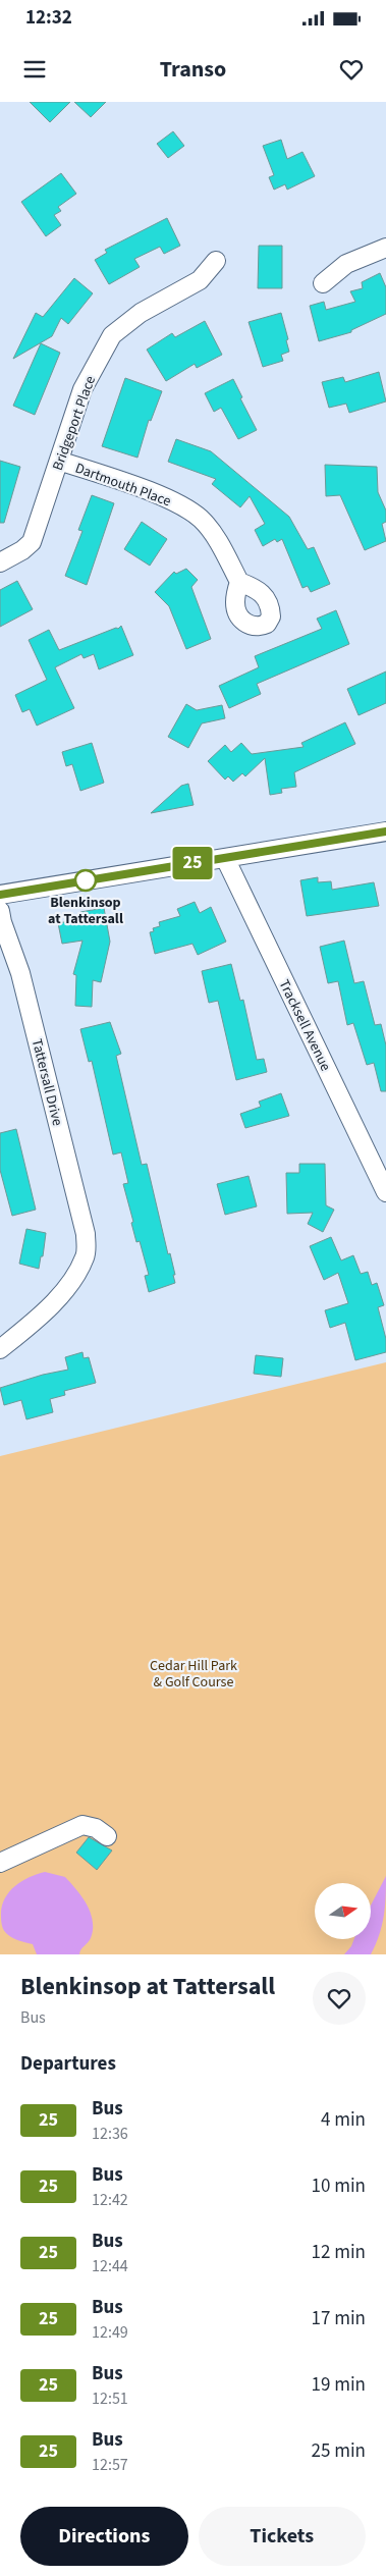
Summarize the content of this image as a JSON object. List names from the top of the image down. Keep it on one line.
{"streets":{"street":["Bridgeport Place","Dartmouth Place","Tracksell Avenue","Tattersall Drive"]},"crossings":[["Bridgeport Place","Dartmouth Place"]],"parks":["Cedar Hill Park & Golf Course"],"places":["Blenkinsop at Tattersall"],"lines":["bus line 25"],"north":"right","page":{"status":"12:32","header":"Transo","on_map":"25","heading":[["Blenkinsop at Tattersall","Bus"],"Departures"],"list":[{"mark":"25","name":"Bus","note":"12:36","value":"4 min"},{"mark":"25","name":"Bus","note":"12:42","value":"10 min"},{"mark":"25","name":"Bus","note":"12:44","value":"12 min"},{"mark":"25","name":"Bus","note":"12:49","value":"17 min"},{"mark":"25","name":"Bus","note":"12:51","value":"19 min"},{"mark":"25","name":"Bus","note":"12:57","value":"25 min"}],"buttons":["Directions","Tickets"]}}
